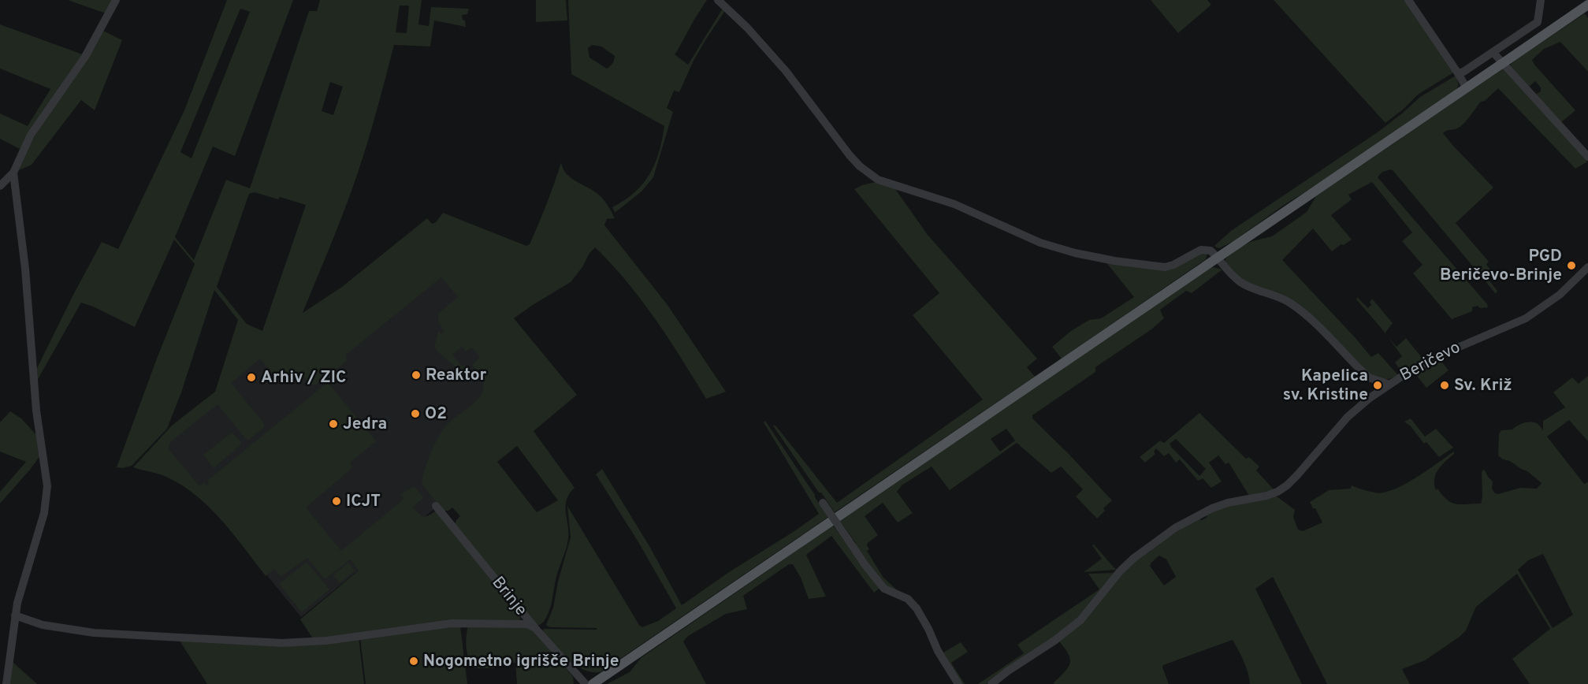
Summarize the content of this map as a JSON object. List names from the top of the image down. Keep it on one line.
{"streets":{"street":["Beričevo","Brinje"]},"places":["PGD Beričevo-Brinje","Reaktor","Arhiv / ZIC","Kapelica sv. Kristine","Sv. Križ","O2","Jedra","ICJT","Nogometno igrišče Brinje"]}
